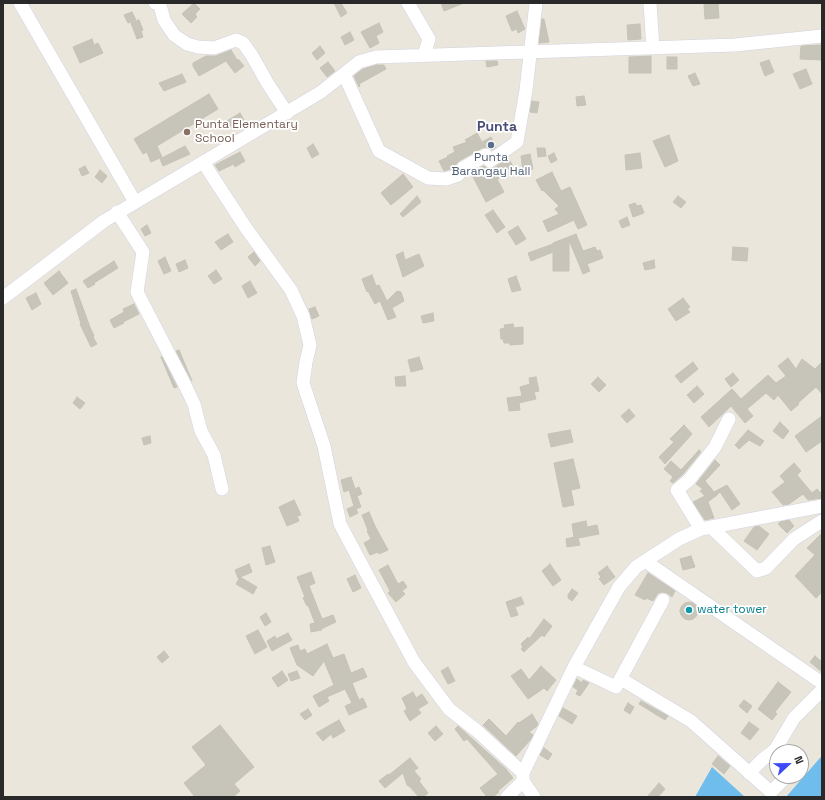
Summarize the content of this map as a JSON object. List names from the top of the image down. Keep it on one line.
{"districts":["Punta"],"places":["Punta Elementary School","Punta Barangay Hall","water tower"],"north":"right"}
